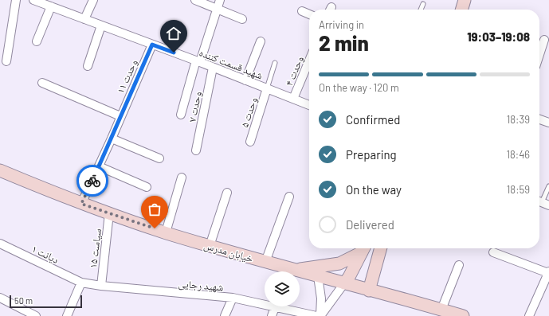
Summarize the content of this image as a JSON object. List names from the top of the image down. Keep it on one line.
{"streets":{"main road":["خیابان مدرس"],"street":["شهید قسمت کننده","وحدت ۴","وحدت ۱۱","وحدت ۷","وحدت ۵","سیاست ۱۵","دیانت ۱","شهید رجایی"]},"crossings":[["شهید قسمت کننده","وحدت ۴"],["شهید قسمت کننده","وحدت ۱۱"],["شهید قسمت کننده","وحدت ۷"],["شهید قسمت کننده","وحدت ۵"],["وحدت ۱۱","خیابان مدرس"],["سیاست ۱۵","خیابان مدرس"],["سیاست ۱۵","شهید رجایی"],["دیانت ۱","شهید رجایی"]],"scale_bar":"50 m","page":{"heading":["2 min","Arriving in","19:03–19:08"],"bar":"On the way · 120 m","list":[["Confirmed","18:39"],["Preparing","18:46"],["On the way","18:59"],"Delivered"],"scale":"50 m"}}
